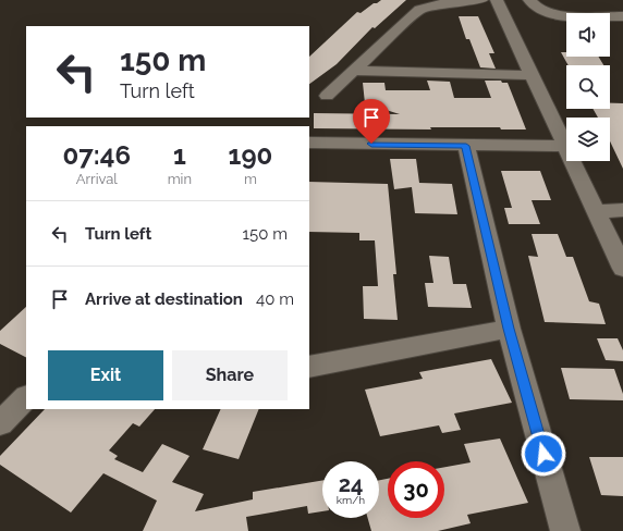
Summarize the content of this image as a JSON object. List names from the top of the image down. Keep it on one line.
{"page":{"turn":["150 m","Turn left"],"eta":["07:46","Arrival","1","min","190","m"],"list":[{"name":"Turn left","value":"150 m"},{"name":"Arrive at destination","value":"40 m"}],"buttons":["Exit","Share"],"speed":"24 km/h","limit":"30"}}
